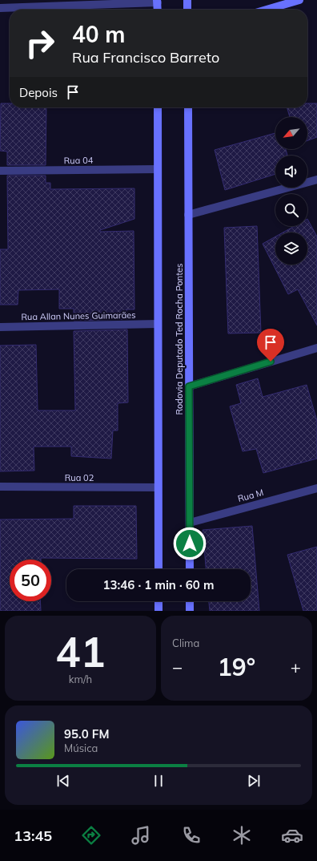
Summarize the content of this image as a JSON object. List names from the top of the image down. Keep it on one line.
{"streets":{"main road":["Rodovia Deputado Ted Rocha Pontes"],"street":["Rua 04","Rua Allan Nunes Guimarães","Rua 02","Rua M"]},"crossings":[["Rodovia Deputado Ted Rocha Pontes","Rua M"]],"north":"bottom left","page":{"turn":["40 m","Rua Francisco Barreto"],"then":"Depois","limit":"50","trip":"13:46 · 1 min · 60 m","tile":[["41","km/h"],"Clima"],"heat":["−","19°","+"],"song":["95.0 FM","Música"],"tabs":"13:45"}}
